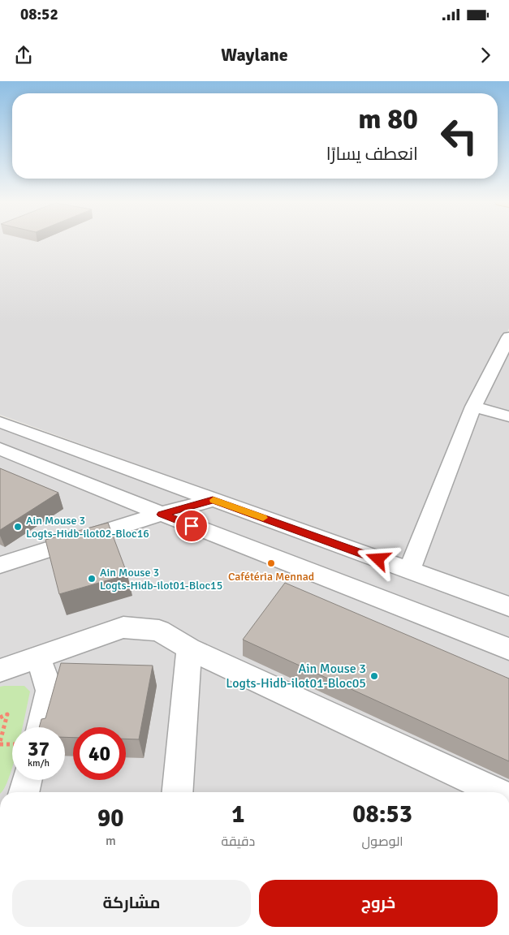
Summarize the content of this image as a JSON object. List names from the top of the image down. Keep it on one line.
{"places":["Ain Mouse 3 Logts-Hidb-ilot02-Bloc16","Cafétéria Mennad","Ain Mouse 3 Logts-Hidb-ilot01-Bloc15","Ain Mouse 3 Logts-Hidb-ilot01-Bloc05"],"page":{"status":"08:52","header":"Waylane","turn":["80 m","انعطف يسارًا"],"speed":"37 km/h","limit":"40","eta":["08:53","الوصول","1","دقيقة","90","m"],"buttons":["خروج","مشاركة"]}}
